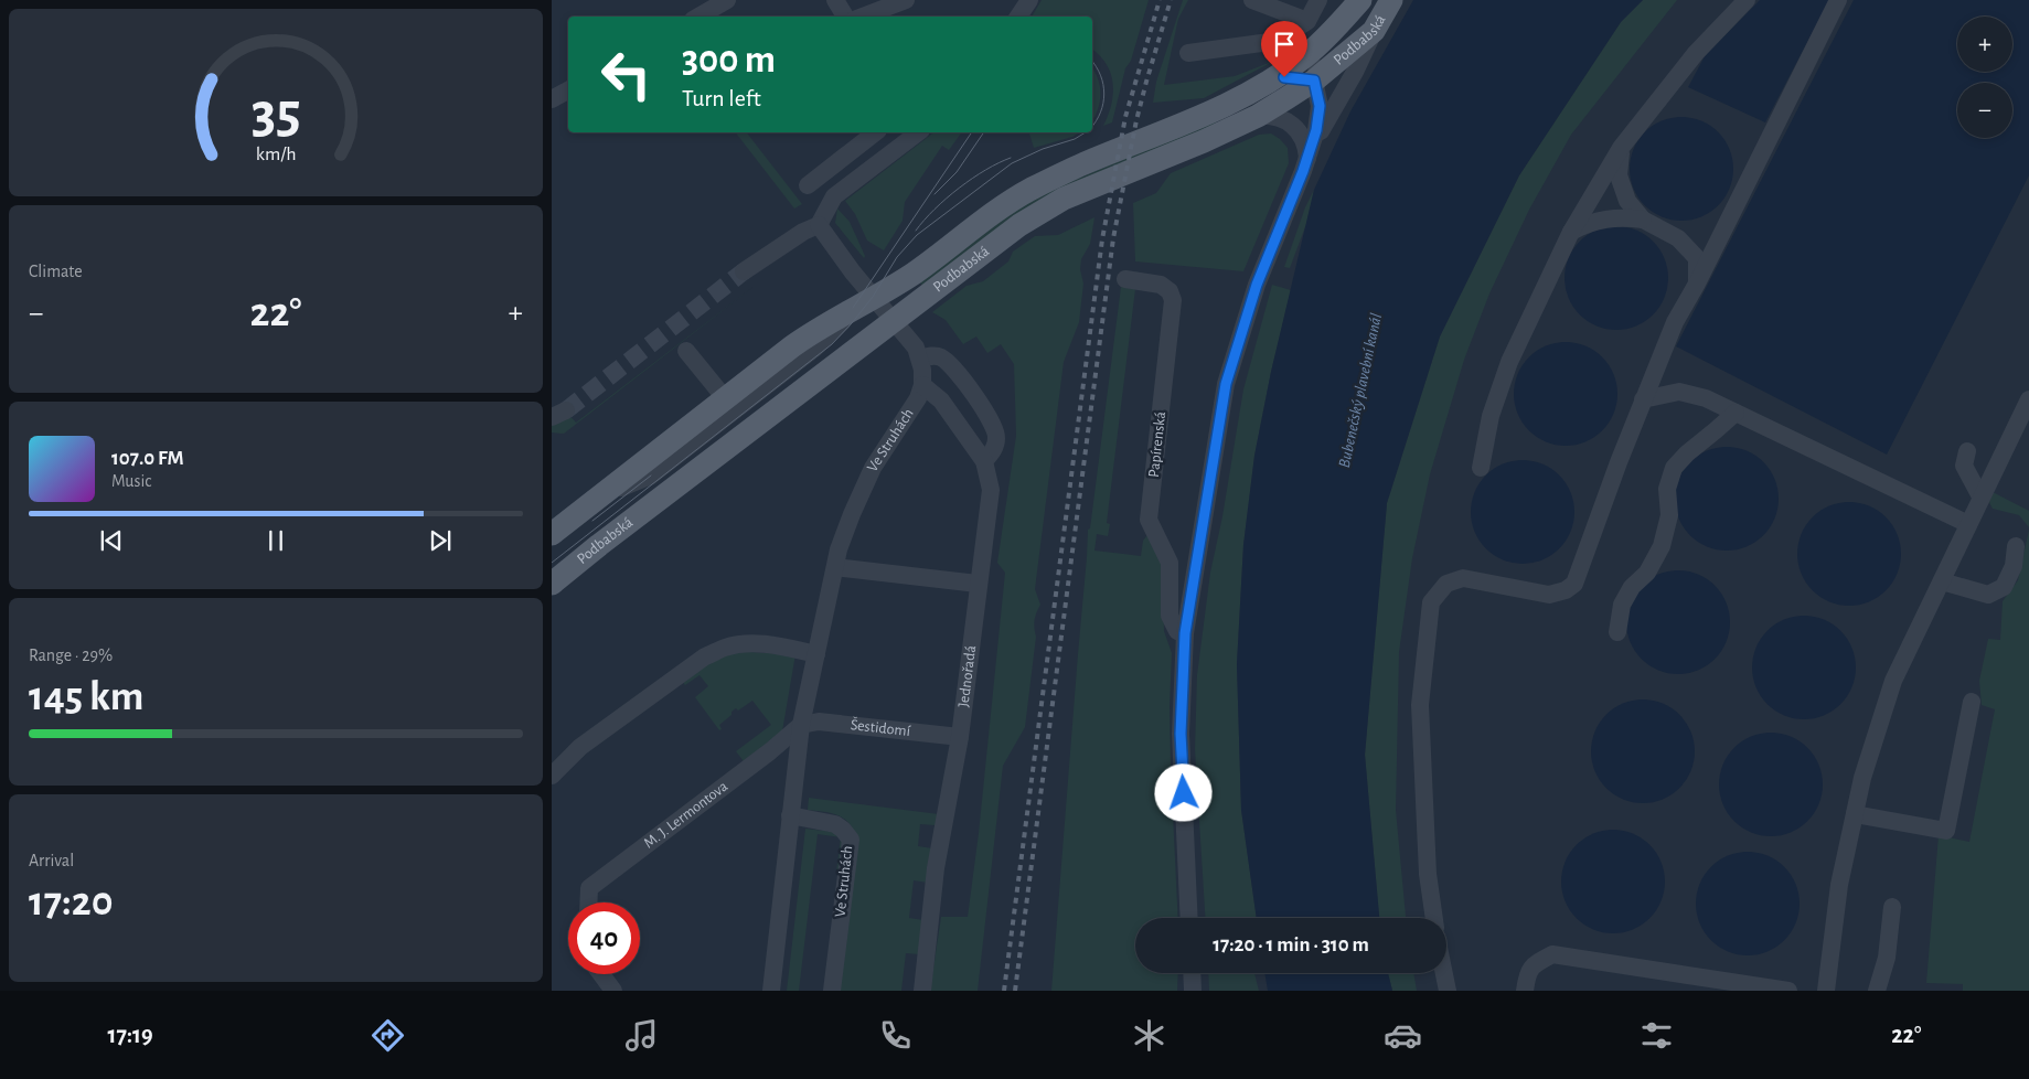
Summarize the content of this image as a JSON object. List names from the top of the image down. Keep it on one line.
{"streets":{"main road":["Podbabská"],"street":["Ve Struhách","Papírenská","Jednořadá","Šestidomí","M. J. Lermontova"]},"crossings":[["Ve Struhách","Jednořadá"],["Ve Struhách","Šestidomí"],["Ve Struhách","M. J. Lermontova"],["Jednořadá","Šestidomí"],["Šestidomí","M. J. Lermontova"]],"water":["Bubenečský plavební kanál"],"page":{"map_buttons":["+","−"],"turn":["300 m","Turn left"],"tile":["Climate",["Range · 29%","145 km"],["Arrival","17:20"]],"heat":["−","22°","+"],"song":["107.0 FM","Music"],"limit":"40","trip":"17:20 · 1 min · 310 m","tabs":["17:19","22°"],"gauge":["35","km/h"]}}
